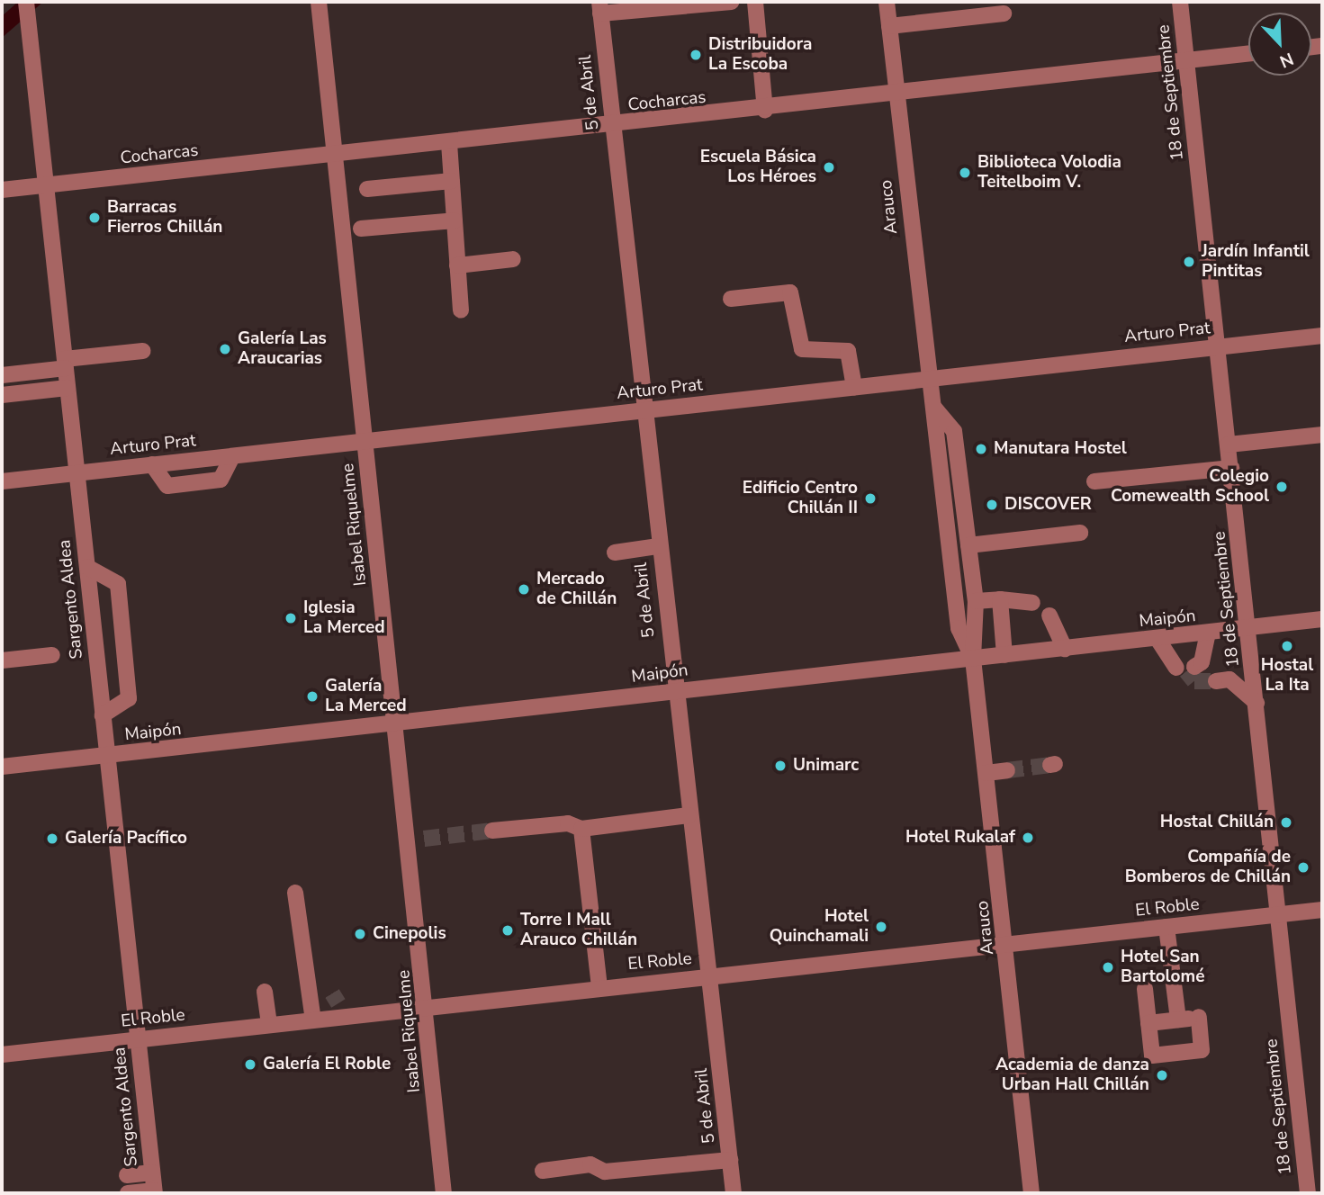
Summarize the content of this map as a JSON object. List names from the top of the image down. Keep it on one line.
{"streets":{"street":["5 de Abril","18 de Septiembre","Cocharcas","Arauco","Arturo Prat","Isabel Riquelme","Sargento Aldea","Maipón","El Roble"]},"crossings":[["5 de Abril","Cocharcas"],["5 de Abril","Arturo Prat"],["5 de Abril","Maipón"],["5 de Abril","El Roble"],["18 de Septiembre","Cocharcas"],["18 de Septiembre","Arturo Prat"],["18 de Septiembre","Maipón"],["18 de Septiembre","El Roble"],["Cocharcas","Arauco"],["Cocharcas","Isabel Riquelme"],["Cocharcas","Sargento Aldea"],["Arauco","Arturo Prat"],["Arauco","Maipón"],["Arauco","El Roble"],["Arturo Prat","Isabel Riquelme"],["Arturo Prat","Sargento Aldea"],["Isabel Riquelme","Maipón"],["Isabel Riquelme","El Roble"],["Sargento Aldea","Maipón"],["Sargento Aldea","El Roble"]],"places":["Distribuidora La Escoba","Escuela Básica Los Héroes","Biblioteca Volodia Teitelboim V.","Barracas Fierros Chillán","Jardín Infantil Pintitas","Galería Las Araucarias","Manutara Hostel","Colegio Comewealth School","Edificio Centro Chillán II","DISCOVER","Mercado de Chillán","Iglesia La Merced","Hostal La Ita","Galería La Merced","Unimarc","Hostal Chillán","Hotel Rukalaf","Galería Pacífico","Compañía de Bomberos de Chillán","Hotel Quinchamali","Torre I Mall Arauco Chillán","Cinepolis","Hotel San Bartolomé","Galería El Roble","Academia de danza Urban Hall Chillán"],"north":"bottom right"}
